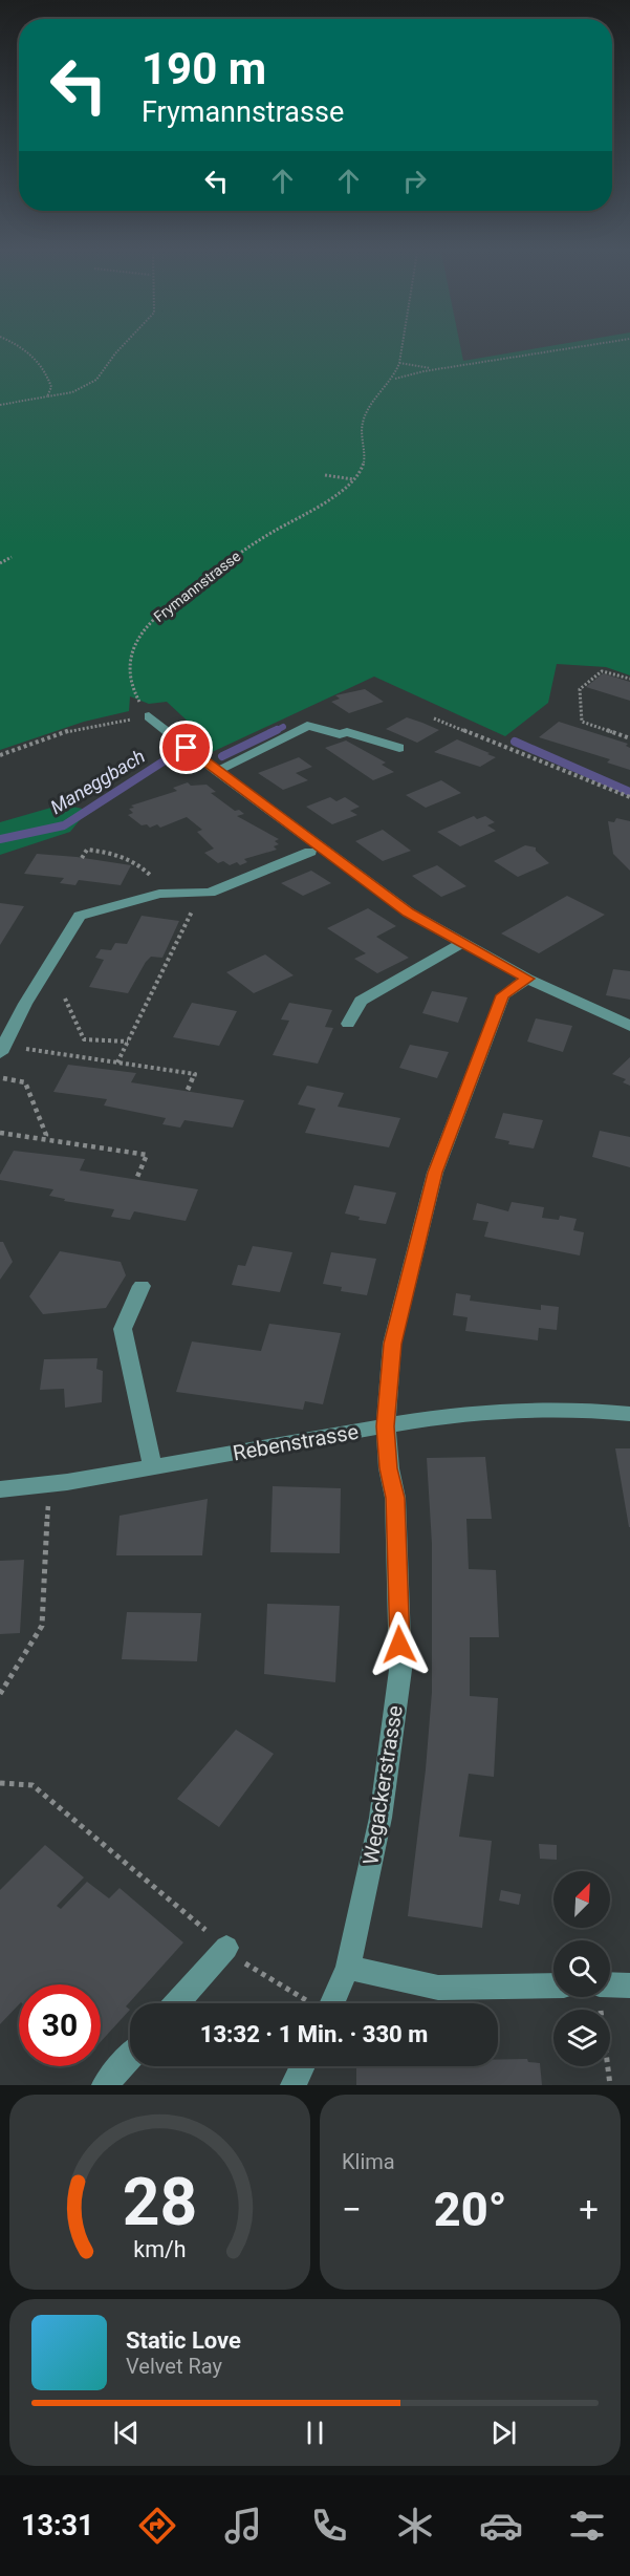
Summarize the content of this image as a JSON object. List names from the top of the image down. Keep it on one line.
{"streets":{"street":["Rebenstrasse","Wegackerstrasse"],"path":["Frymannstrasse"]},"crossings":[["Rebenstrasse","Wegackerstrasse"]],"water":["Maneggbach"],"north":"top right","page":{"turn":["190 m","Frymannstrasse"],"limit":"30","trip":"13:32 · 1 Min. · 330 m","tile":"Klima","heat":["−","20°","+"],"song":["Static Love","Velvet Ray"],"tabs":"13:31","gauge":["28","km/h"]}}
